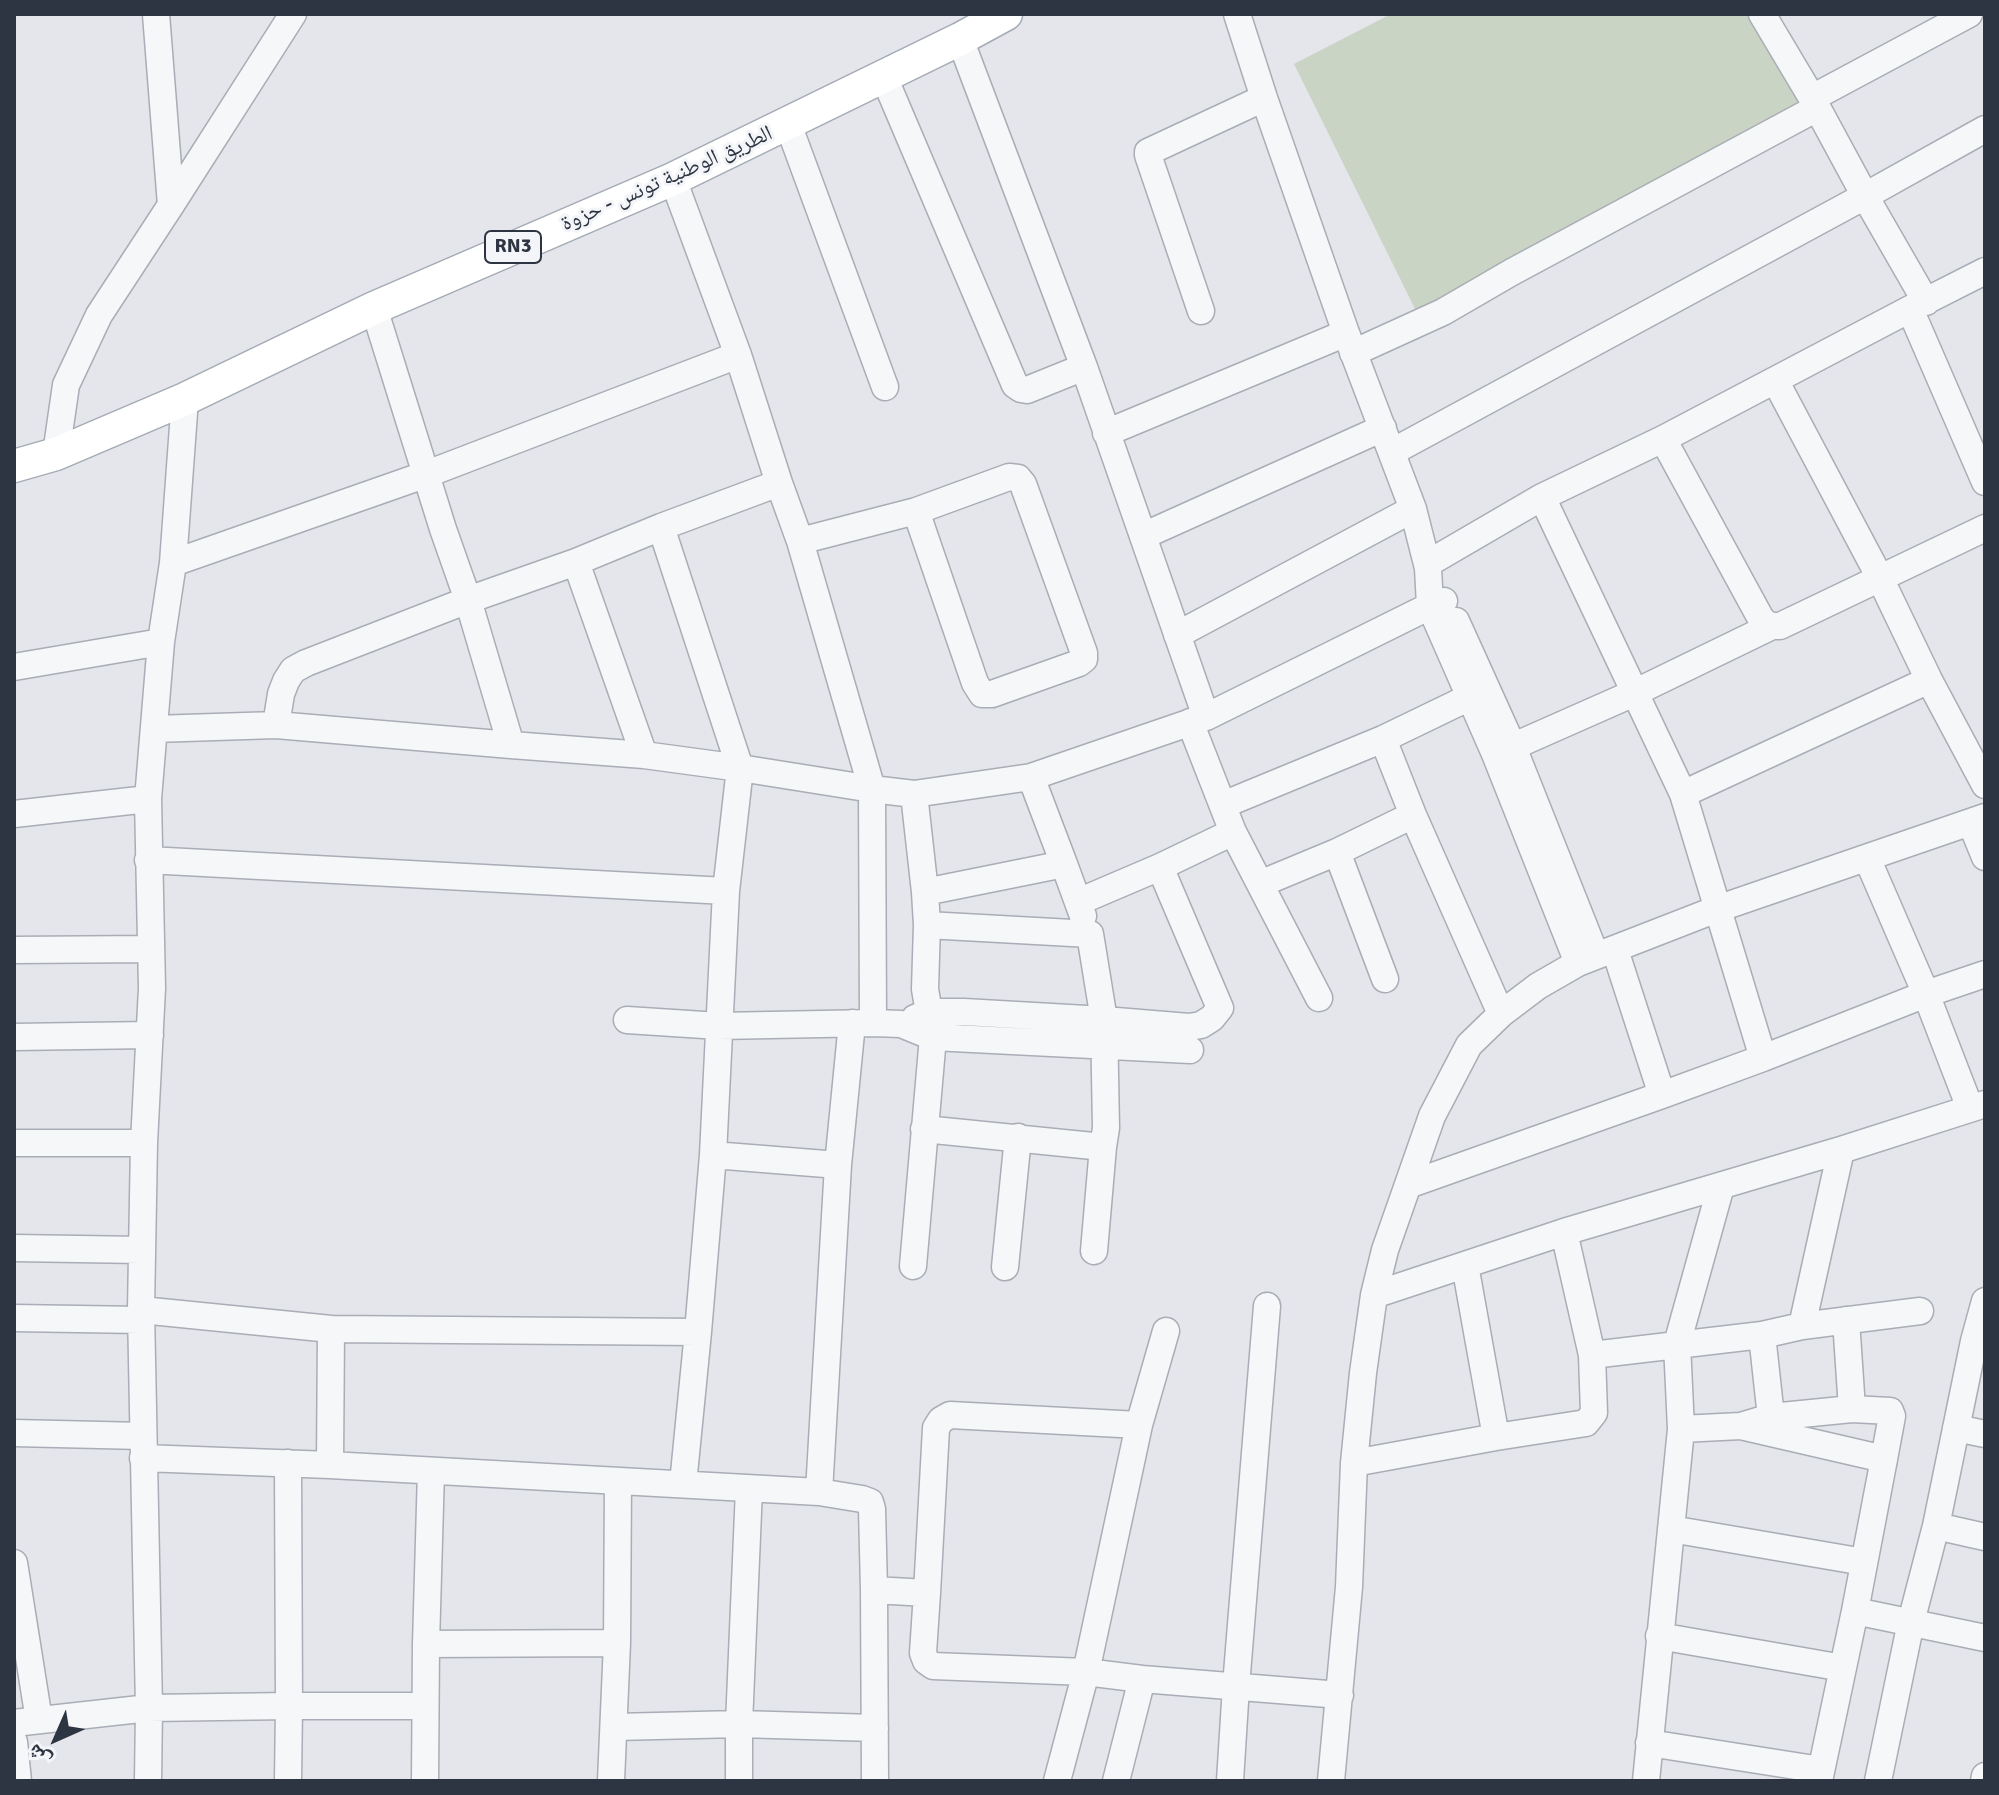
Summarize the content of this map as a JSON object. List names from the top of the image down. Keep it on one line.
{"streets":{"main road":["الطريق الوطنية تونس - حزوة","RN3"]},"north":"bottom left"}
